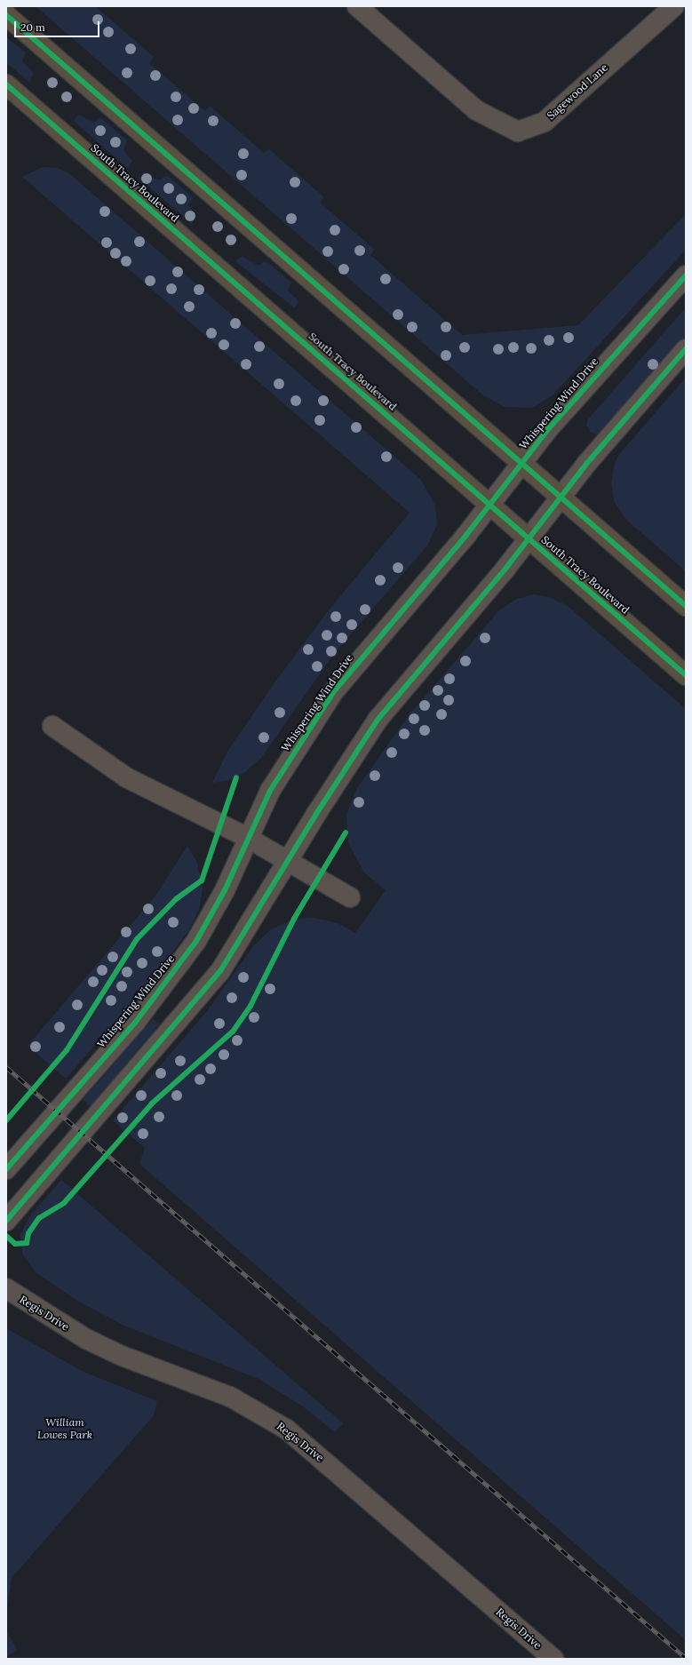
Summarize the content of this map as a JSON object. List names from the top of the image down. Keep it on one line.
{"streets":{"main road":["South Tracy Boulevard"],"street":["Sagewood Lane","Whispering Wind Drive","Regis Drive"]},"crossings":[["South Tracy Boulevard","Whispering Wind Drive"]],"parks":["William Lowes Park"],"scale_bar":"20 m"}
